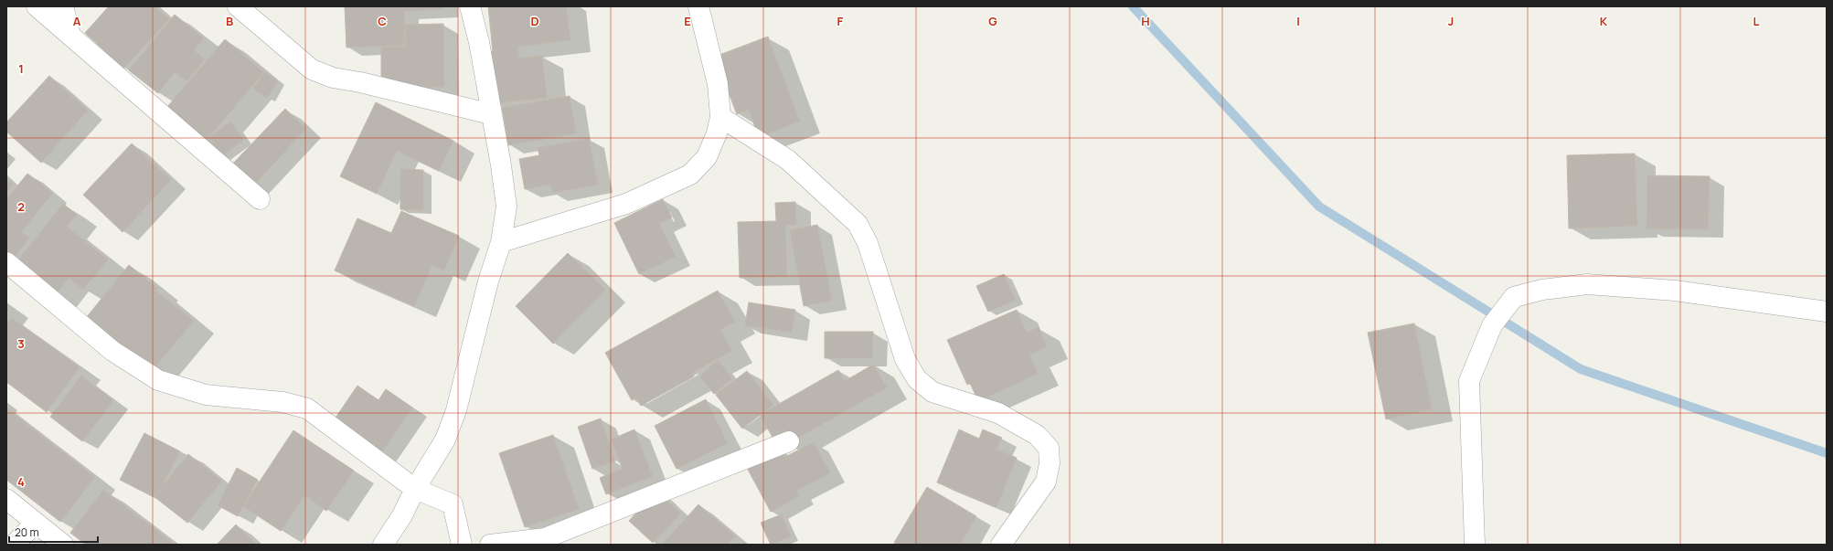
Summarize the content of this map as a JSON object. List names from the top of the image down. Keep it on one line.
{"scale_bar":"20 m","grid":{"columns":["A","B","C","D","E","F","G","H","I","J","K","L"],"rows":["1","2","3","4"]}}
